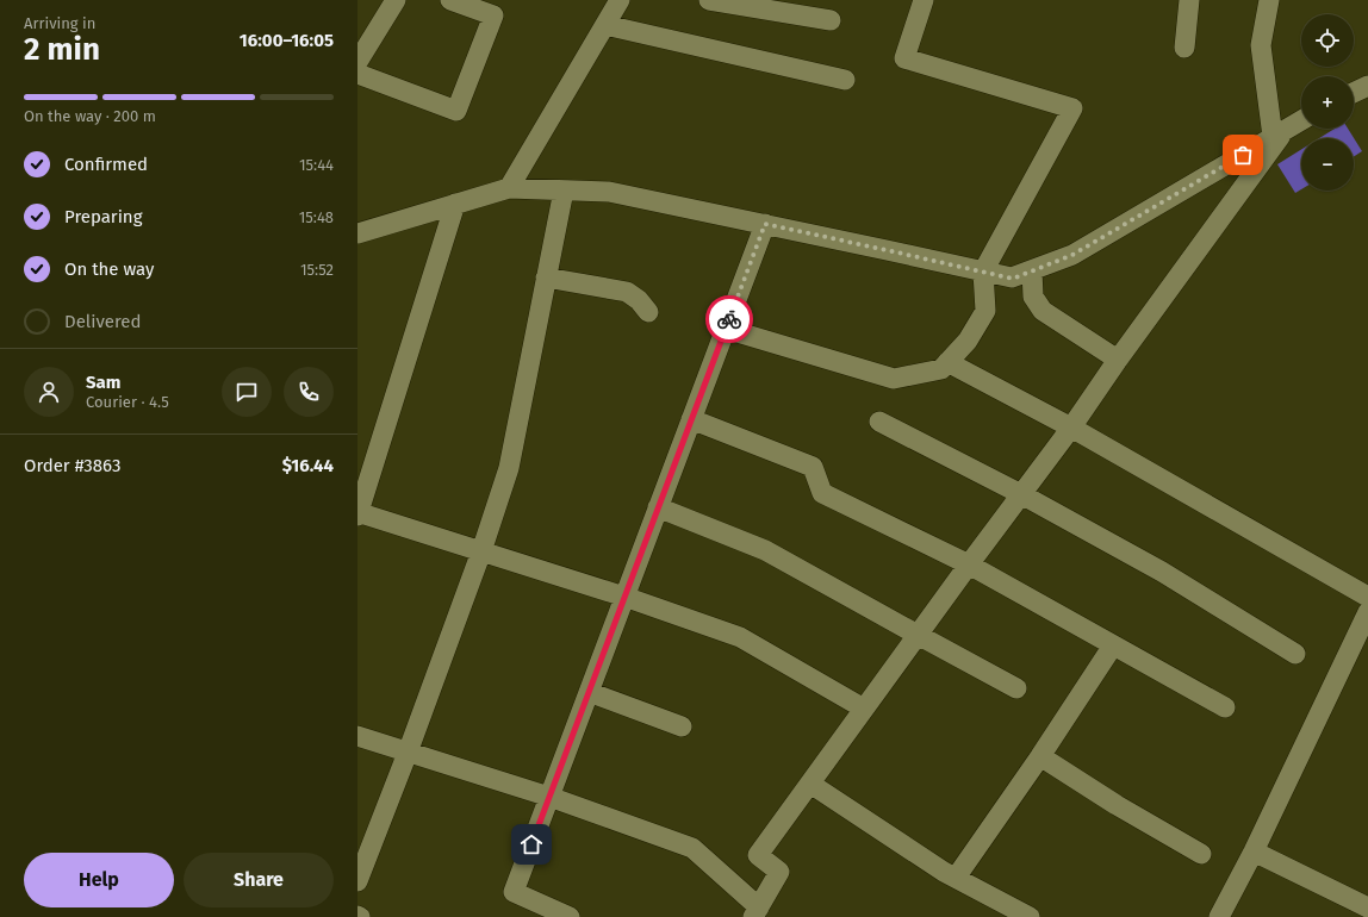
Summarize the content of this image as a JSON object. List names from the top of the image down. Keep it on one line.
{"page":{"heading":["2 min","Arriving in","16:00–16:05"],"panel":["Sam","Courier · 4.5","Order #3863","$16.44"],"map_buttons":["+","−"],"bar":"On the way · 200 m","list":[["Confirmed","15:44"],["Preparing","15:48"],["On the way","15:52"],"Delivered"],"buttons":["Help","Share"]}}
